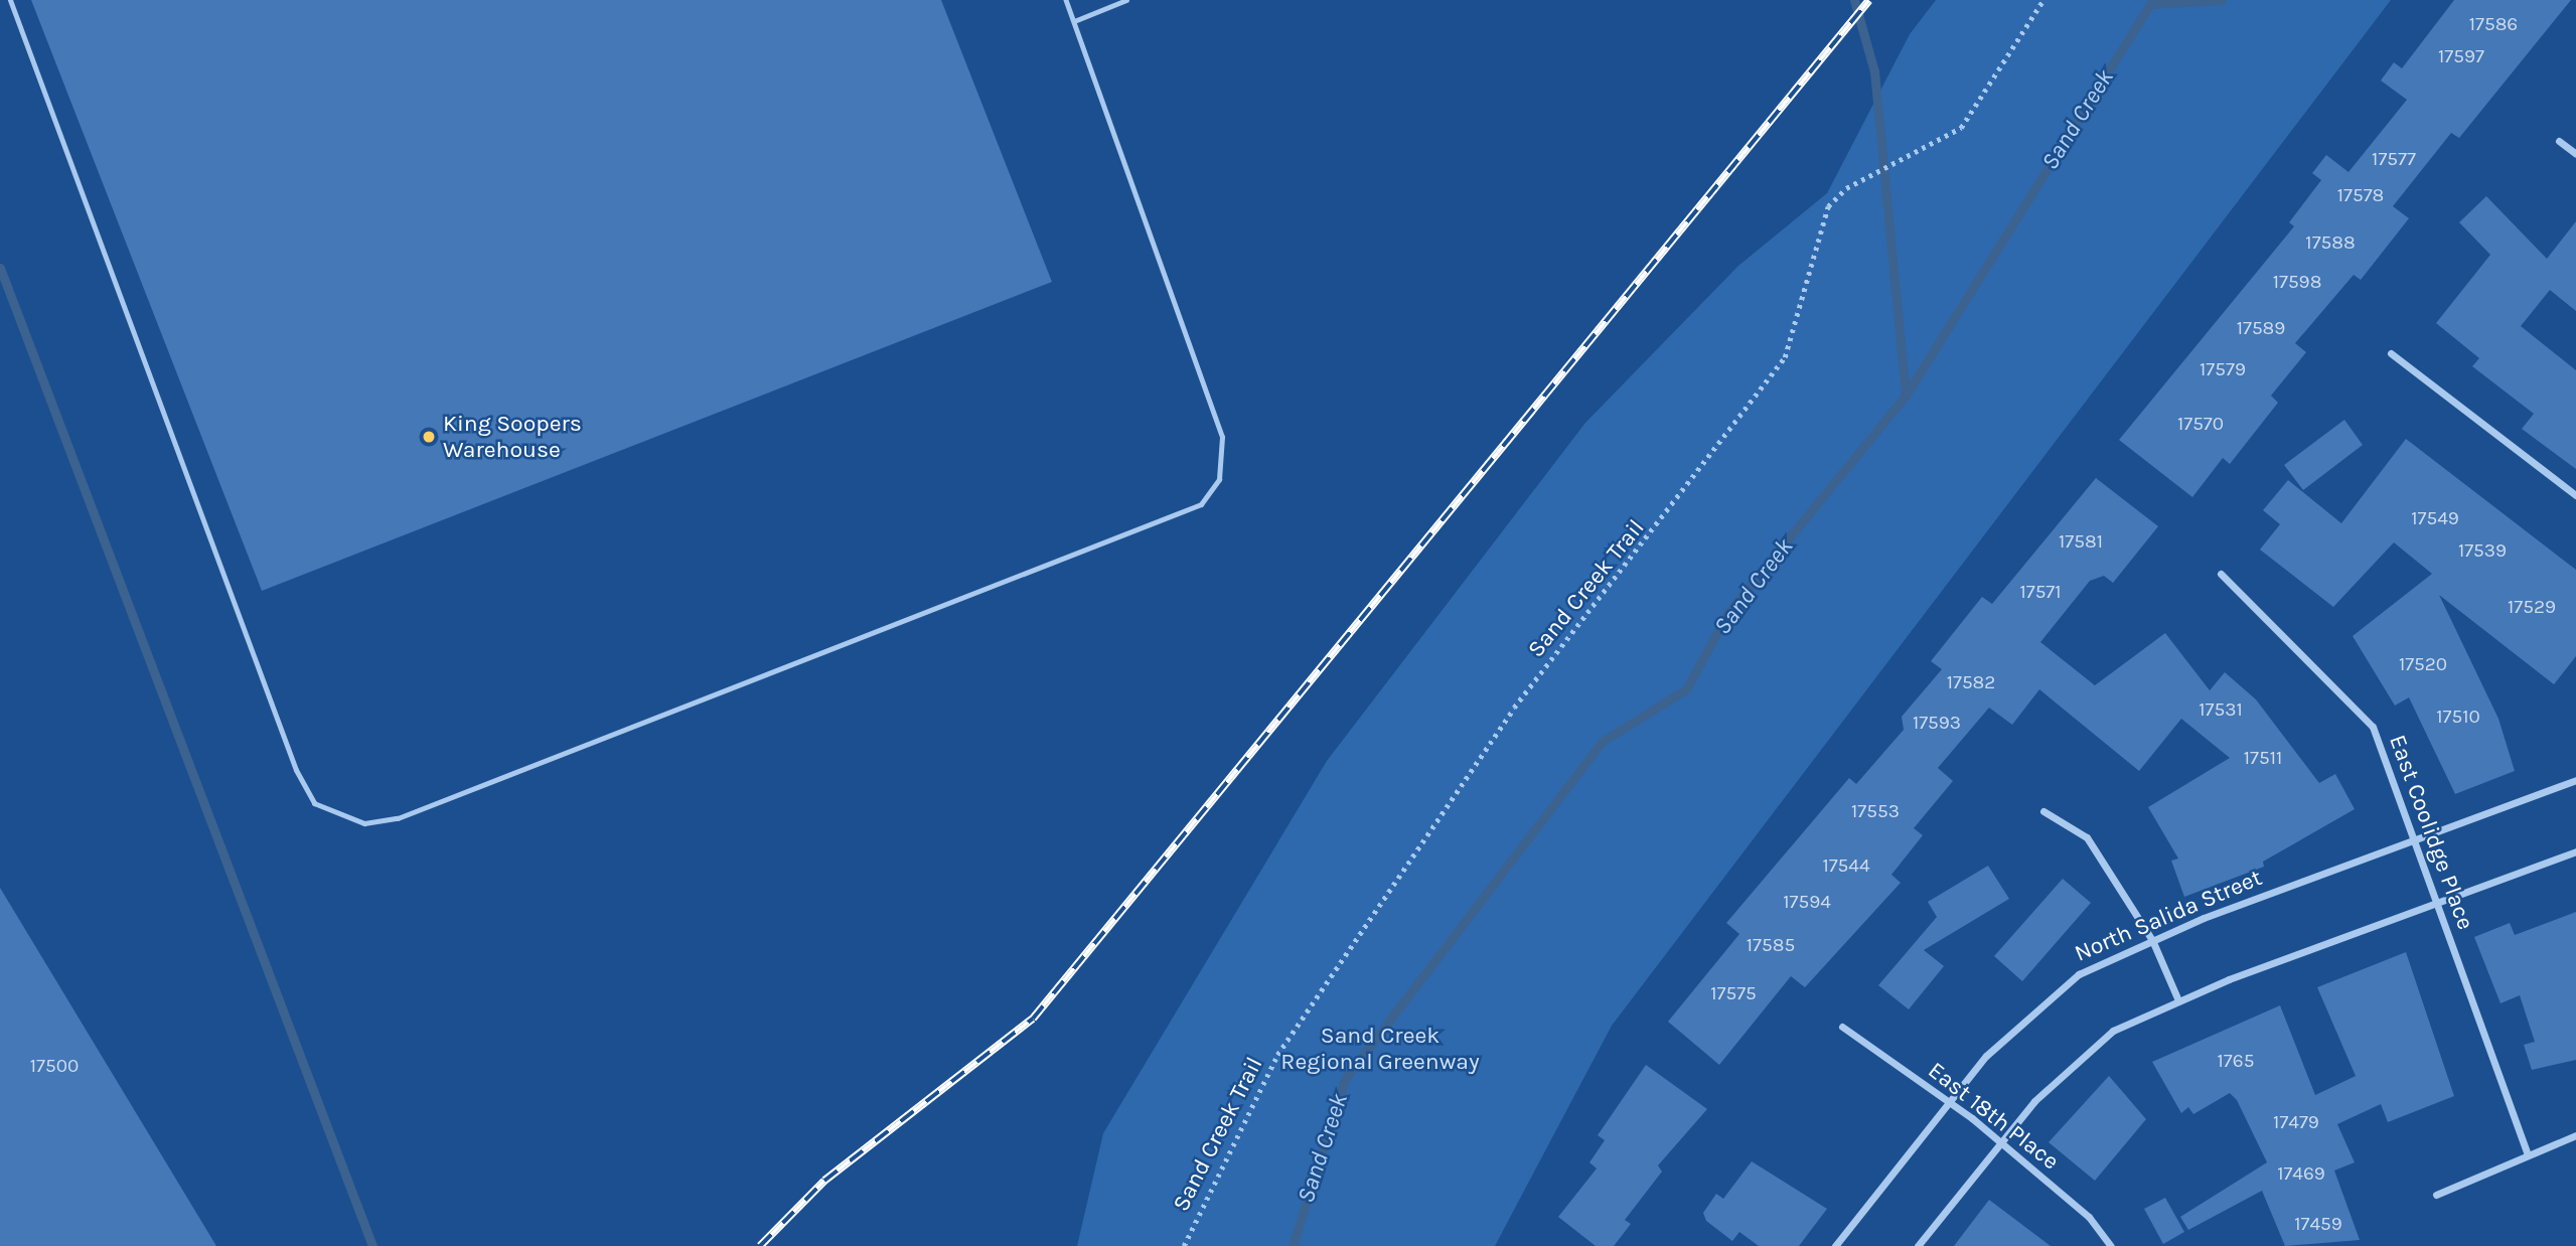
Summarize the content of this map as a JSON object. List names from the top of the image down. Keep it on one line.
{"streets":{"street":["East Coolidge Place","North Salida Street","East 18th Place"],"path":["Sand Creek Trail"]},"crossings":[["East Coolidge Place","North Salida Street"],["North Salida Street","East 18th Place"]],"water":["Sand Creek"],"parks":["Sand Creek Regional Greenway"],"places":["King Soopers Warehouse"],"house_numbers":["17586","17597","17577","17578","17588","17598","17589","17579","17570","17549","17581","17539","17571","17529","17520","17582","17531","17510","17593","17511","17553","17544","17594","17585","17575","1765","17500","17479","17469","17459"]}
